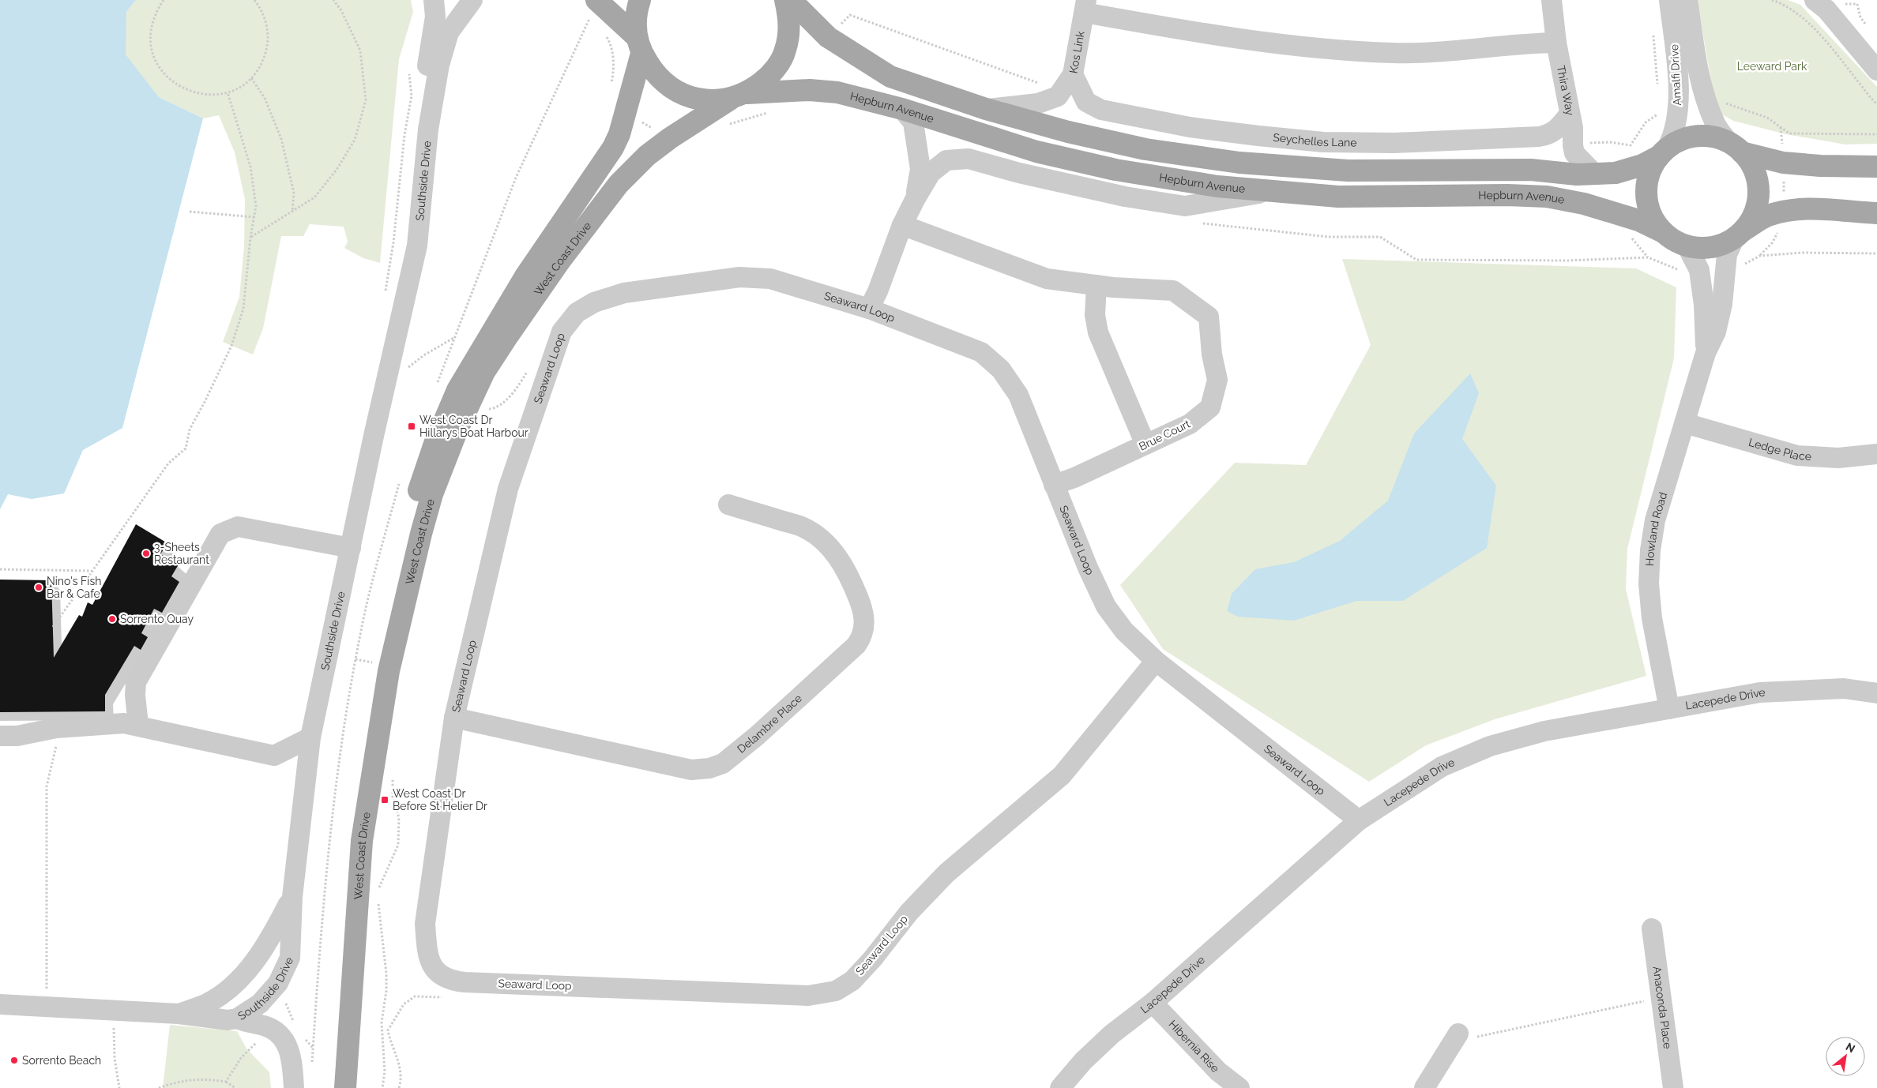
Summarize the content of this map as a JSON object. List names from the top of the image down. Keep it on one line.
{"streets":{"main road":["Hepburn Avenue","West Coast Drive"],"street":["Kos Link","Amalfi Drive","Thira Way","Seychelles Lane","Southside Drive","Seaward Loop","Brue Court","Ledge Place","Howland Road","Lacepede Drive","Delambre Place","Anaconda Place","Hibernia Rise"]},"crossings":[["Kos Link","Seychelles Lane"],["Amalfi Drive","Hepburn Avenue"],["Amalfi Drive","Howland Road"],["Thira Way","Seychelles Lane"],["Hepburn Avenue","West Coast Drive"],["Hepburn Avenue","Howland Road"],["Seaward Loop","Brue Court"],["Seaward Loop","Lacepede Drive"],["Seaward Loop","Delambre Place"],["Ledge Place","Howland Road"],["Howland Road","Lacepede Drive"],["Lacepede Drive","Hibernia Rise"]],"parks":["Leeward Park"],"places":{"transit":["West Coast Dr Hillarys Boat Harbour","West Coast Dr Before St Helier Dr"],"other":["3-Sheets Restaurant","Nino's Fish Bar & Cafe","Sorrento Quay","Sorrento Beach"]},"north":"top right"}
